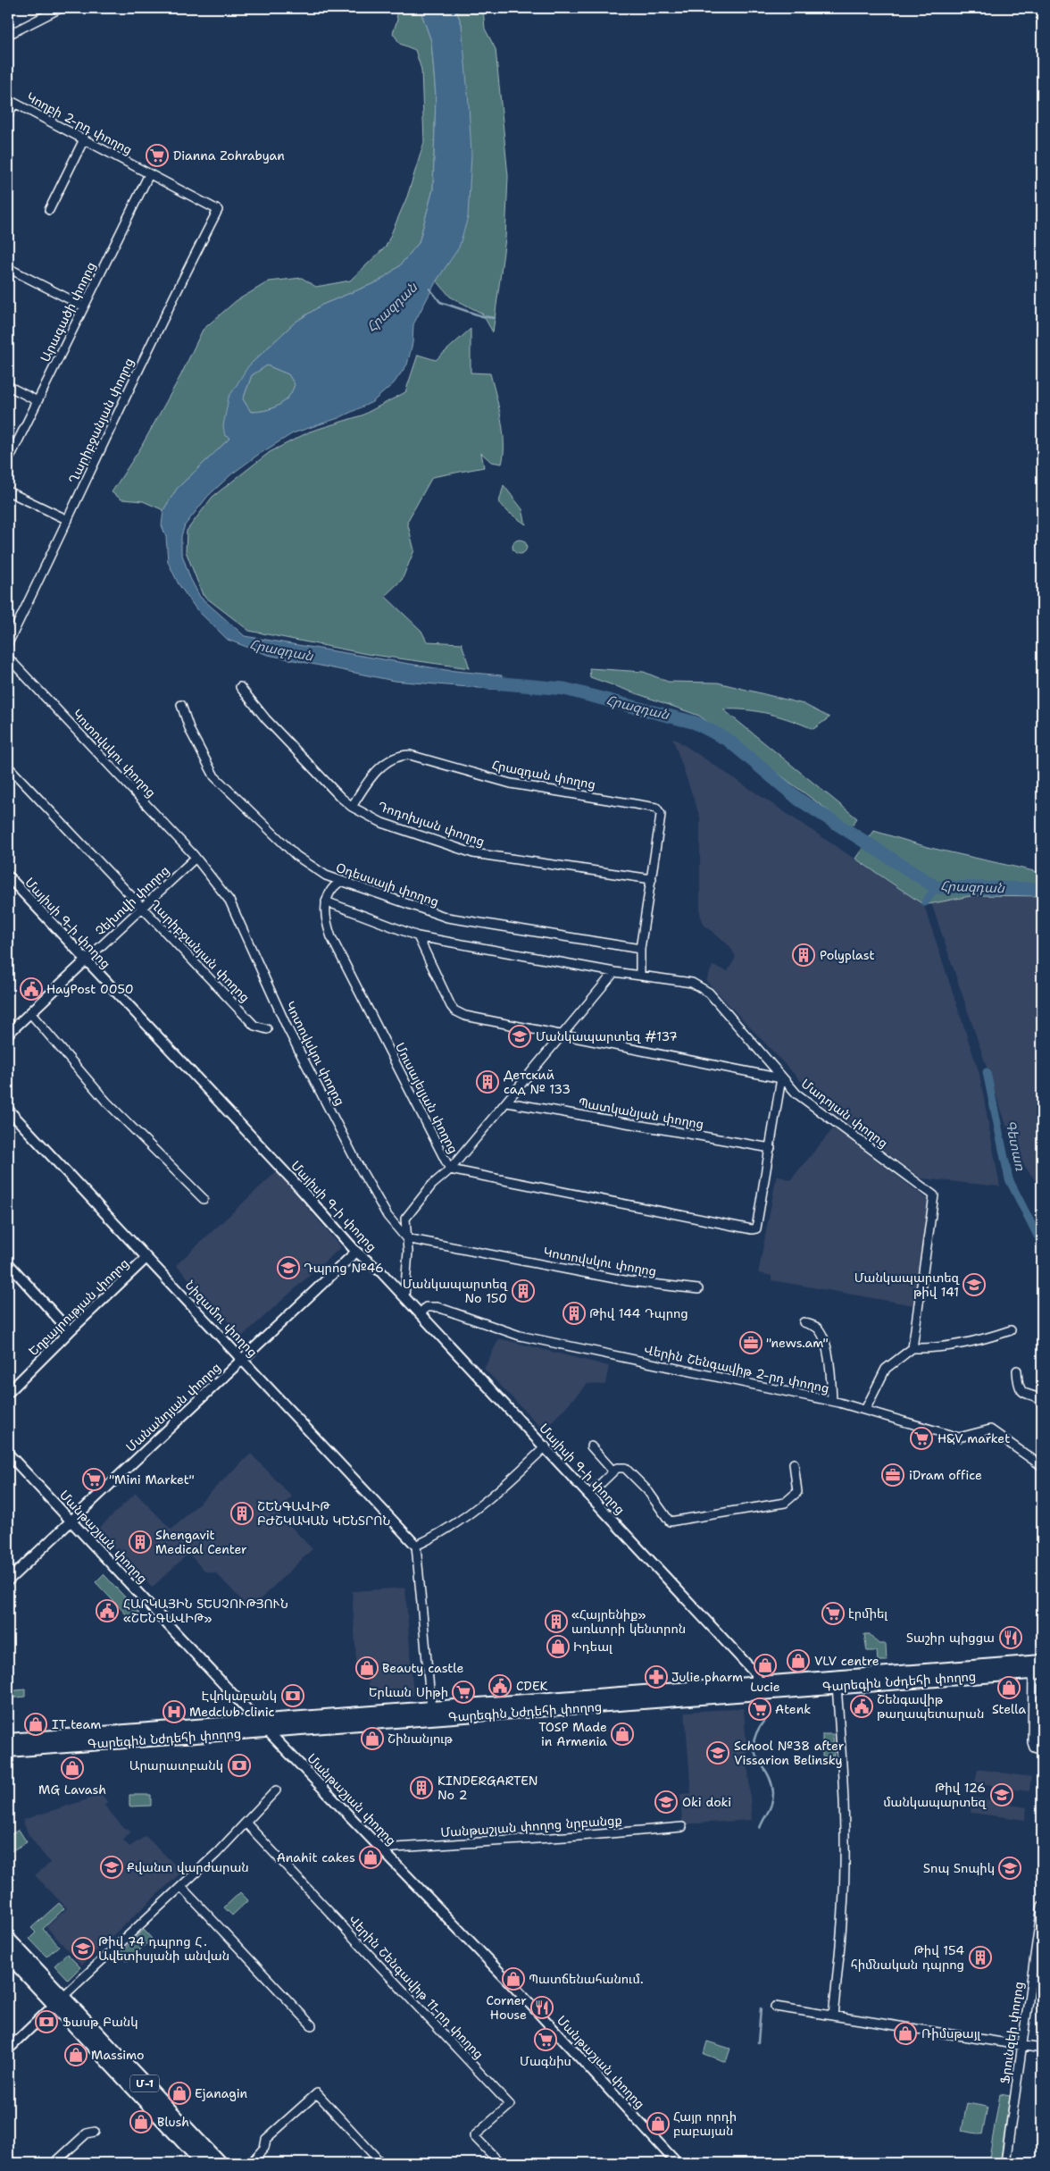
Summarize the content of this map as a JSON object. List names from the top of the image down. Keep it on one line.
{"streets":{"main road":["Գարեգին Նժդեհի փողոց","Մ-1"],"street":["Կողբի 2-րդ փողոց","Արագածի փողոց","Ղարիբջանյան փողոց","Կոտովսկու փողոց","Հրազդան փողոց","Դոդոխյան փողոց","Օդեսսայի փողոց","Չեխովի փողոց","Մայիսի 9-ի փողոց","Մուսայելյան փողոց","Պատկանյան փողոց","Մադոյան փողոց","Եղբայրության փողոց","Նիզամու փողոց","Վերին Շենգավիթ 2-րդ փողոց","Մանանդյան փողոց","Մանթաշյան փողոց","Մանթաշյան փողոց նրբանցք","Վերին Շենգավիթ 11-րդ փողոց","Ֆրունզեի փողոց"]},"crossings":[["Կողբի 2-րդ փողոց","Արագածի փողոց"],["Կողբի 2-րդ փողոց","Ղարիբջանյան փողոց"],["Ղարիբջանյան փողոց","Չեխովի փողոց"],["Կոտովսկու փողոց","Չեխովի փողոց"],["Հրազդան փողոց","Դոդոխյան փողոց"],["Չեխովի փողոց","Մայիսի 9-ի փողոց"],["Մայիսի 9-ի փողոց","Վերին Շենգավիթ 2-րդ փողոց"],["Մայիսի 9-ի փողոց","Մանանդյան փողոց"],["Մայիսի 9-ի փողոց","Գարեգին Նժդեհի փողոց"],["Մուսայելյան փողոց","Պատկանյան փողոց"],["Եղբայրության փողոց","Նիզամու փողոց"],["Նիզամու փողոց","Մանանդյան փողոց"],["Մանանդյան փողոց","Մանթաշյան փողոց"],["Մանթաշյան փողոց","Գարեգին Նժդեհի փողոց"],["Մանթաշյան փողոց","Մանթաշյան փողոց նրբանցք"]],"water":["Հրազդան","Գետառ"],"places":{"supermarket":["Dianna Zohrabyan","H&V market","\"Mini Market\"","էրմիել","Երևան Սիթի","Atenk","Մագնիս"],"building":["Polyplast","Детский сад № 133","Մանկապարտեզ No 150","Թիվ 144 Դպրոց","ՇԵՆԳԱՎԻԹ ԲԺՇԿԱԿԱՆ ԿԵՆՏՐՈՆ","Shengavit Medical Center","«Հայրենիք» առևտրի կենտրոն","KINDERGARTEN No 2","Թիվ 154 հիմնական դպրոց"],"public building":["HayPost 0050","ՀԱՐԿԱՅԻՆ ՏԵՍՉՈՒԹՅՈՒՆ «ՇԵՆԳԱՎԻԹ»","CDEK","Շենգավիթ թաղապետարան"],"school or university":["Մանկապարտեզ #137","Դպրոց №46","Մանկապարտեզ թիվ 141","School №38 after Vissarion Belinsky","Թիվ 126 մանկապարտեզ","Oki doki","Քվանտ վարժարան","Տոպ Տոպիկ","Թիվ 74 դպրոց Հ․ Ավետիսյանի անվան"],"office":["\"news.am\"","iDram office"],"restaurant":["Տաշիր պիցցա","Corner House"],"shop":["Իդեալ","VLV centre","Lucie","Beauty castle","Stella","IT team","TOSP Made in Armenia","Շինանյութ","MG Lavash","Anahit cakes","Պատճենահանում.","Ռիմսթայլ","Massimo","Ejanagin","Blush","Հայր որդի բաբայան"],"pharmacy":["Julie pharm"],"bank":["Էվոկաբանկ","Արարատբանկ","Ֆասթ Բանկ"],"hospital":["Medclub clinic"]}}
